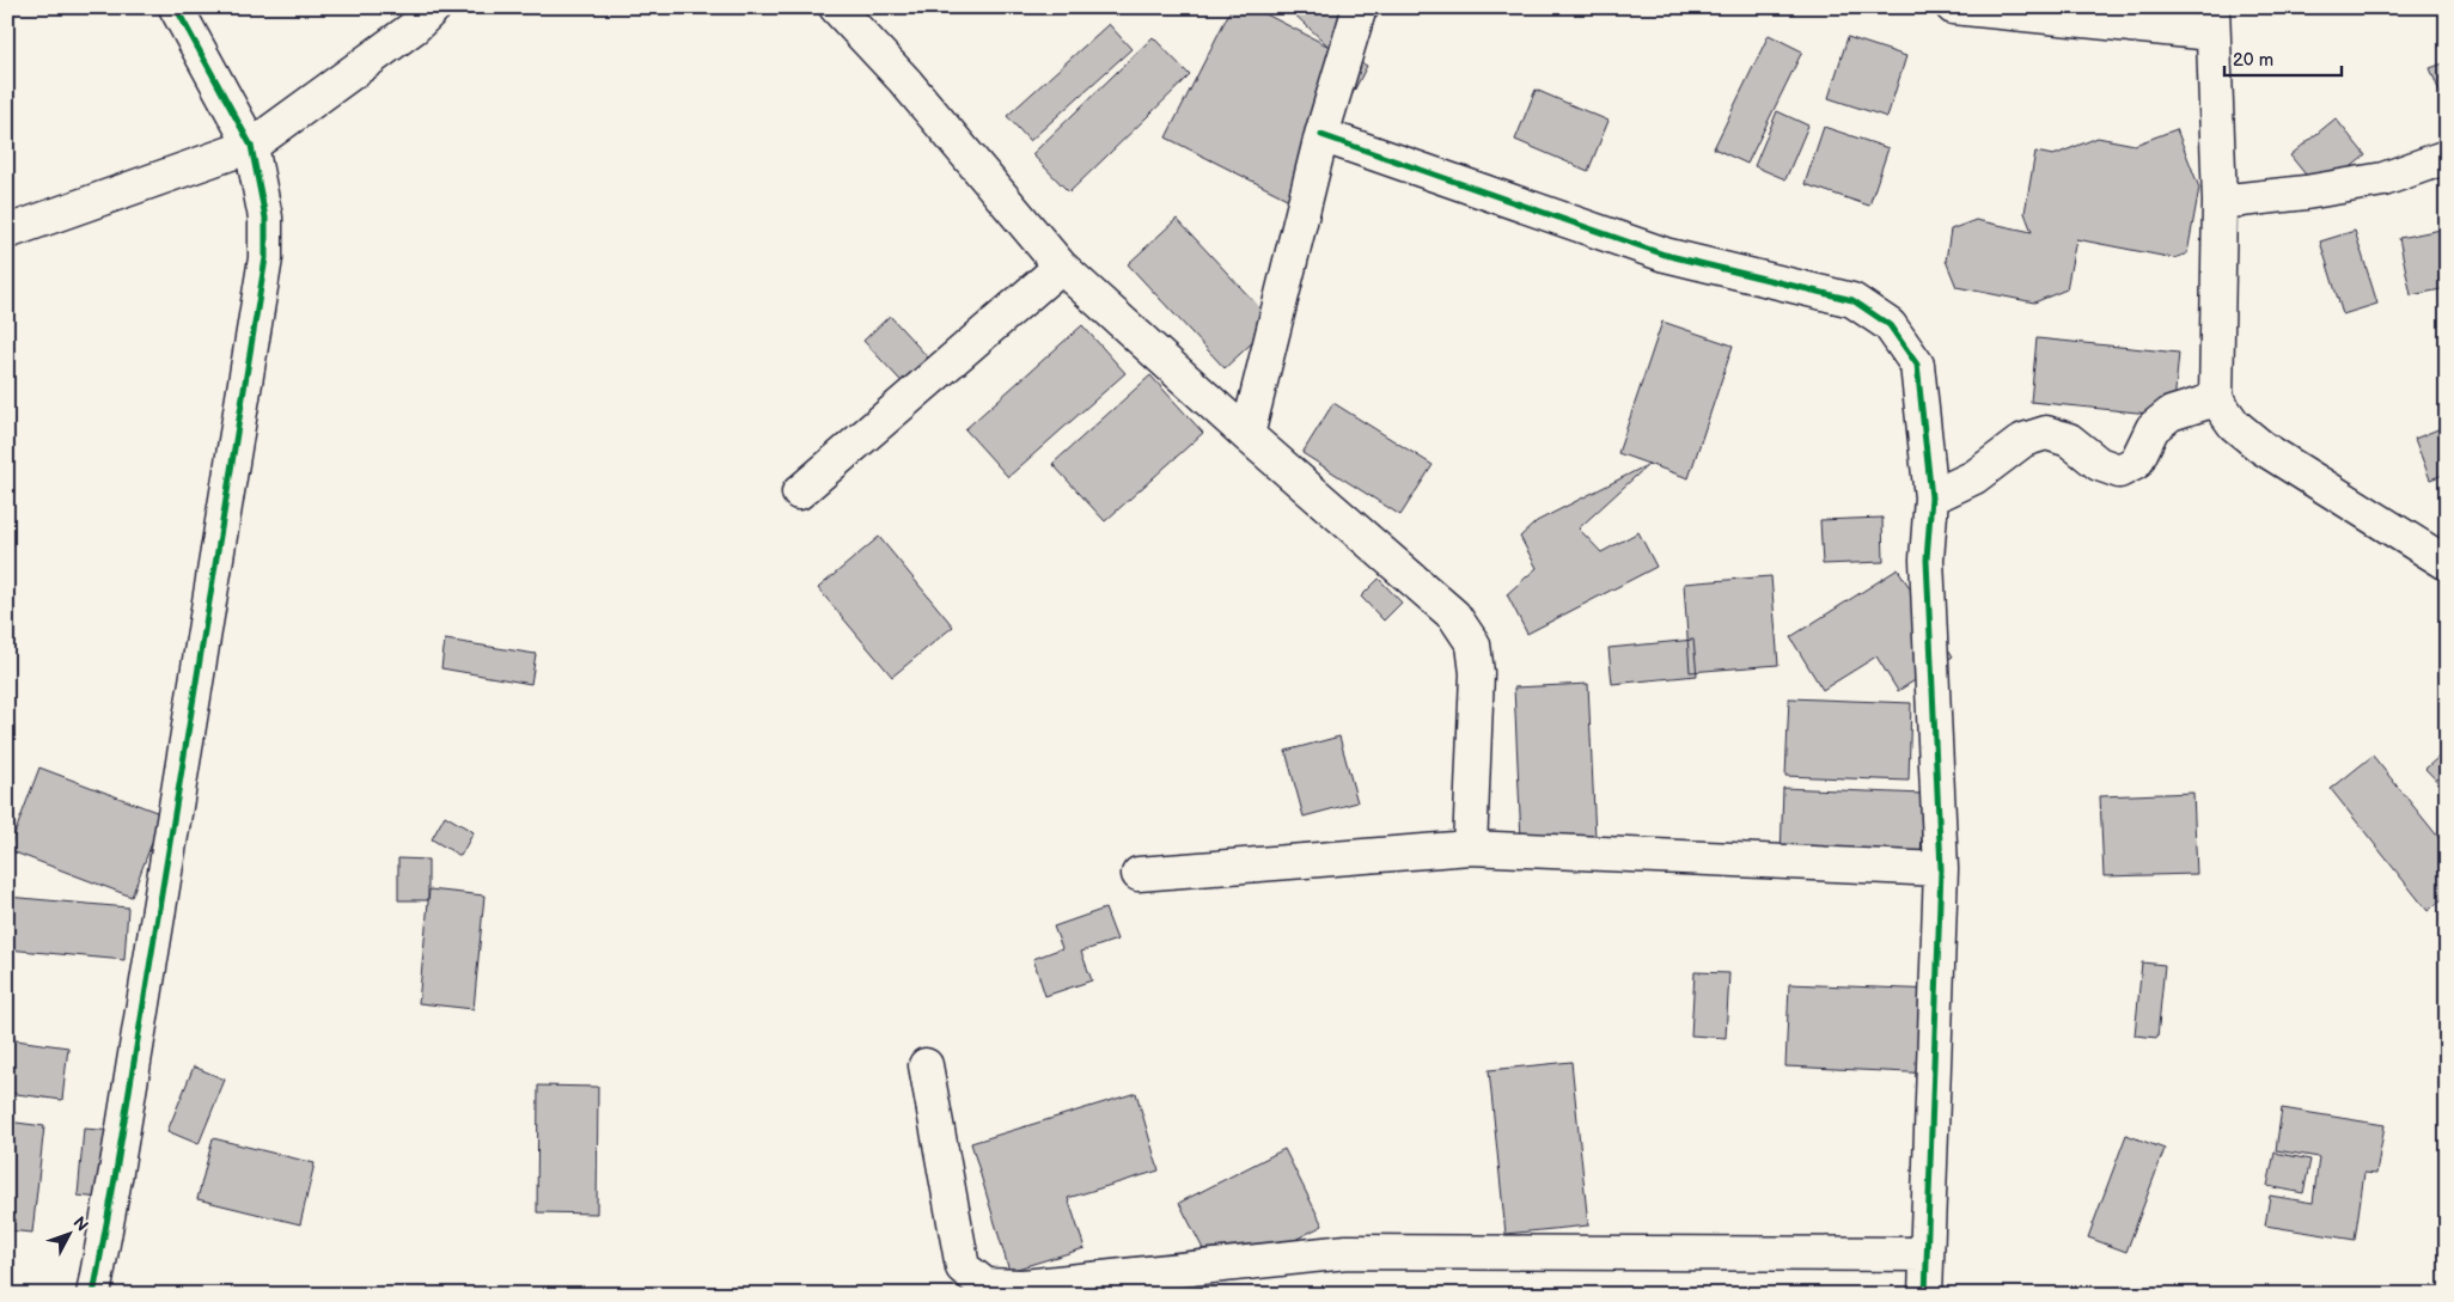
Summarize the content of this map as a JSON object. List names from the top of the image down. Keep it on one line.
{"scale_bar":"20 m","north":"top right"}
